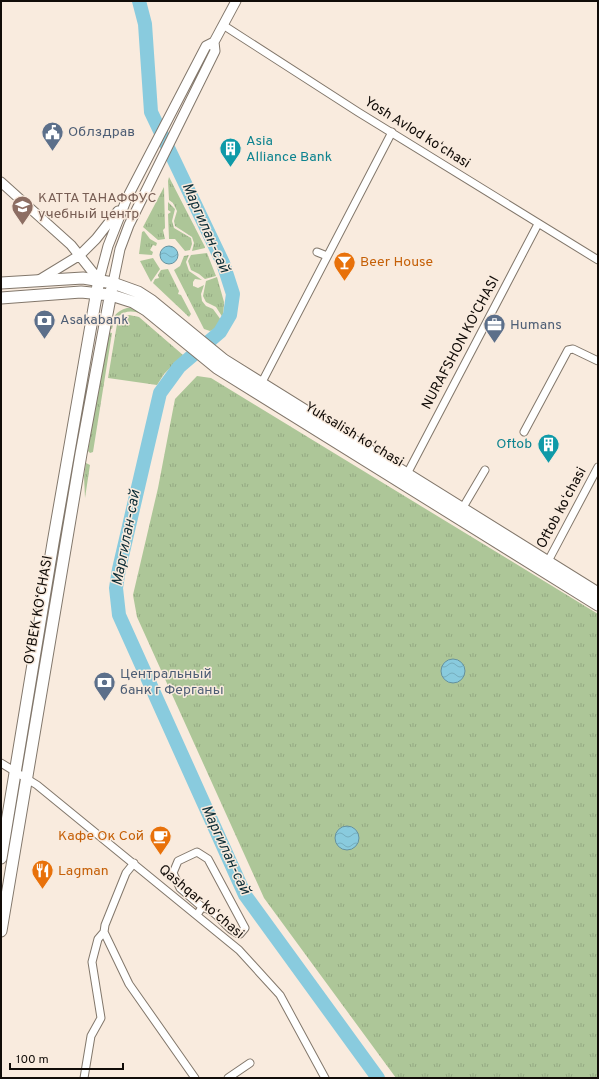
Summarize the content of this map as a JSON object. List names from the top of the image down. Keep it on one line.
{"streets":{"main road":["Yuksalish koʻchasi","OYBEK KO‘CHASI"],"street":["Yosh Avlod koʻchasi","NURAFSHON KO'CHASI","Oftob koʻchasi","Qashqar koʻchasi"]},"crossings":[["Yosh Avlod koʻchasi","NURAFSHON KO'CHASI"],["NURAFSHON KO'CHASI","Yuksalish koʻchasi"],["Yuksalish koʻchasi","Oftob koʻchasi"],["Yuksalish koʻchasi","OYBEK KO‘CHASI"],["OYBEK KO‘CHASI","Qashqar koʻchasi"]],"water":["Маргилан-сай"],"places":{"public building":["Облздрав"],"building":["Asia Alliance Bank","Oftob"],"school or university":["КАТТА ТАНАФФУС учебный центр"],"bar":["Beer House"],"bank":["Asakabank","Центральный банк г Ферганы"],"office":["Humans"],"cafe":["Кафе Ок Сой"],"restaurant":["Lagman"]},"scale_bar":"100 m"}
